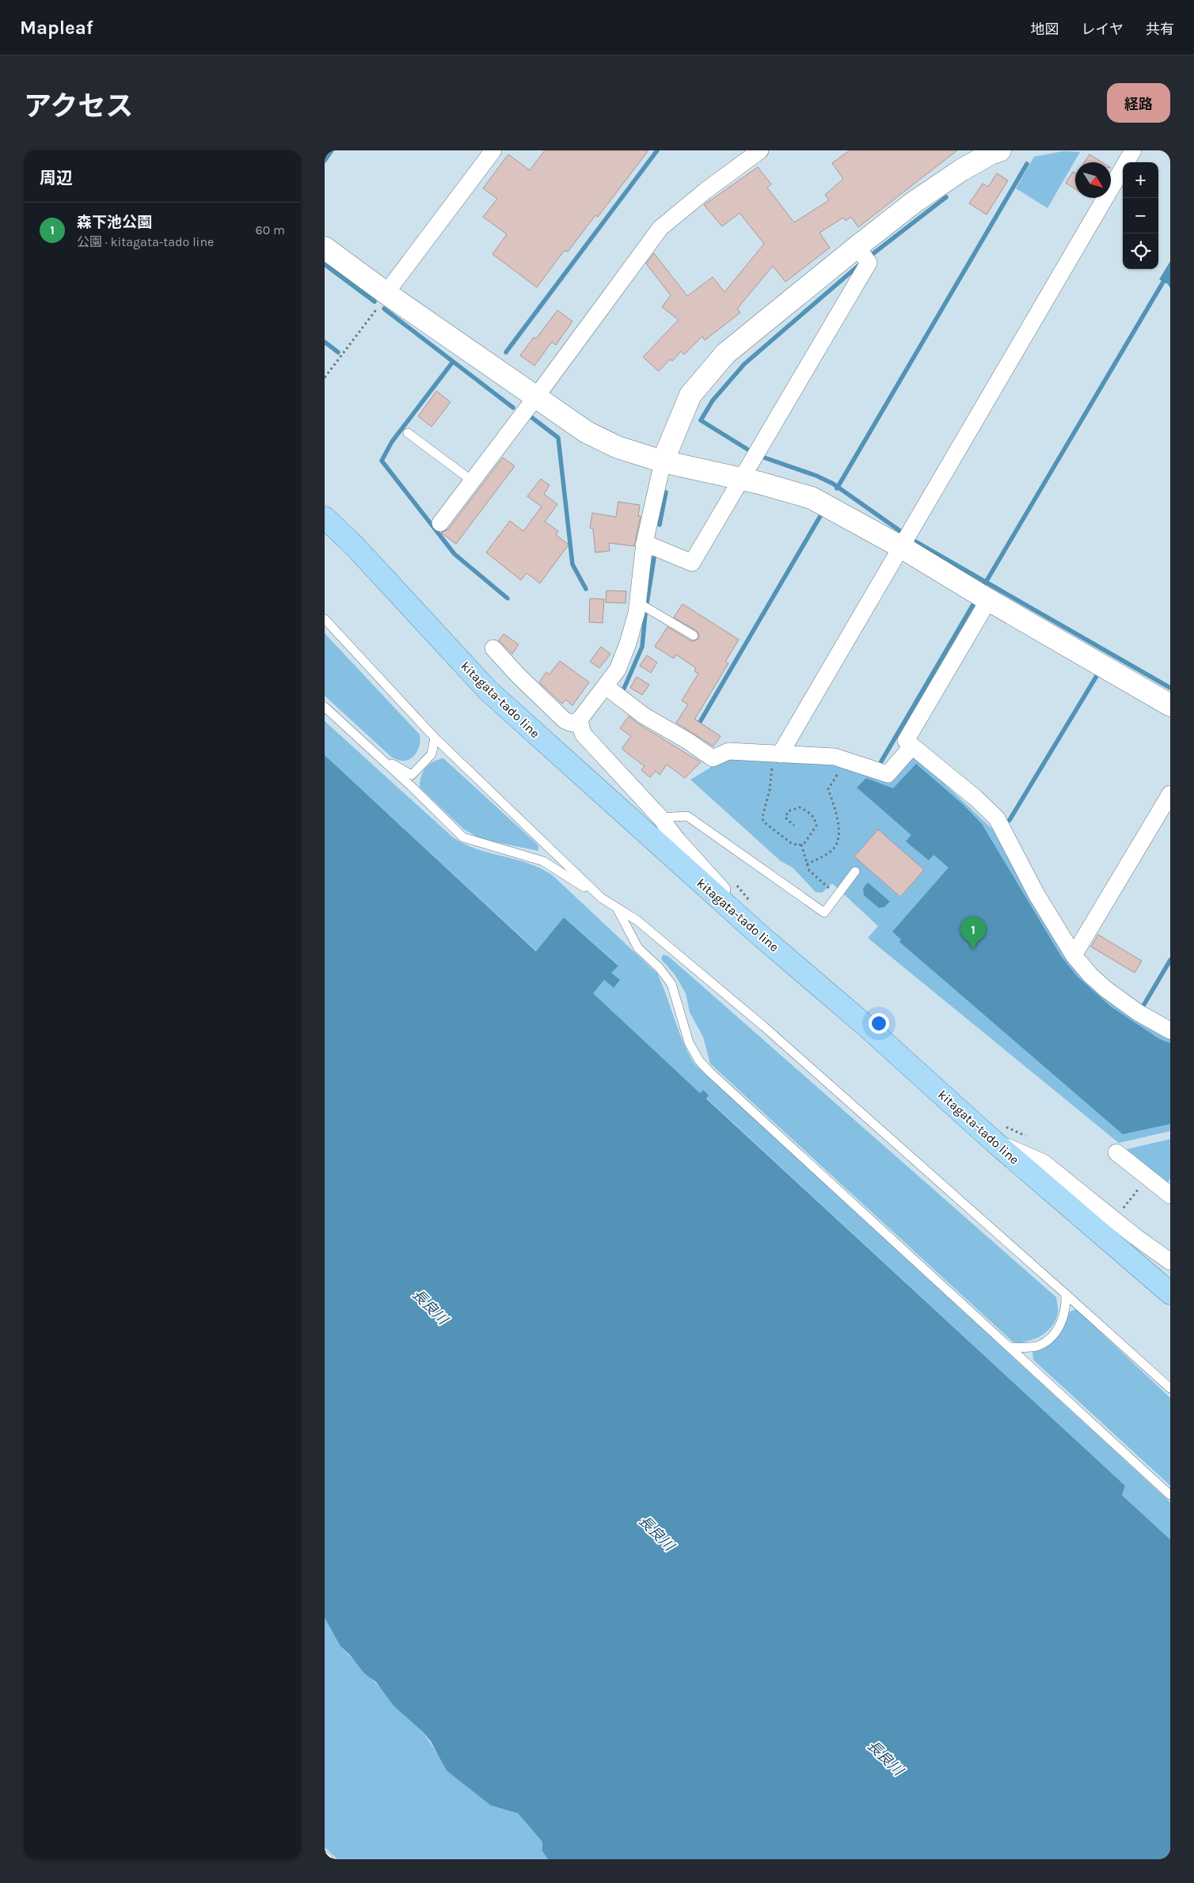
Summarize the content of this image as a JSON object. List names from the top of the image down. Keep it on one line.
{"streets":{"main road":["kitagata-tado line"]},"water":["長良川"],"north":"bottom right","page":{"header":"Mapleaf","nav":["地図","レイヤ","共有"],"title":"アクセス","buttons":"経路","heading":"周辺","map_buttons":["+","−"],"list":[{"mark":"1","name":"森下池公園","note":"公園 · kitagata-tado line","value":"60 m"}],"pins":"1"}}
